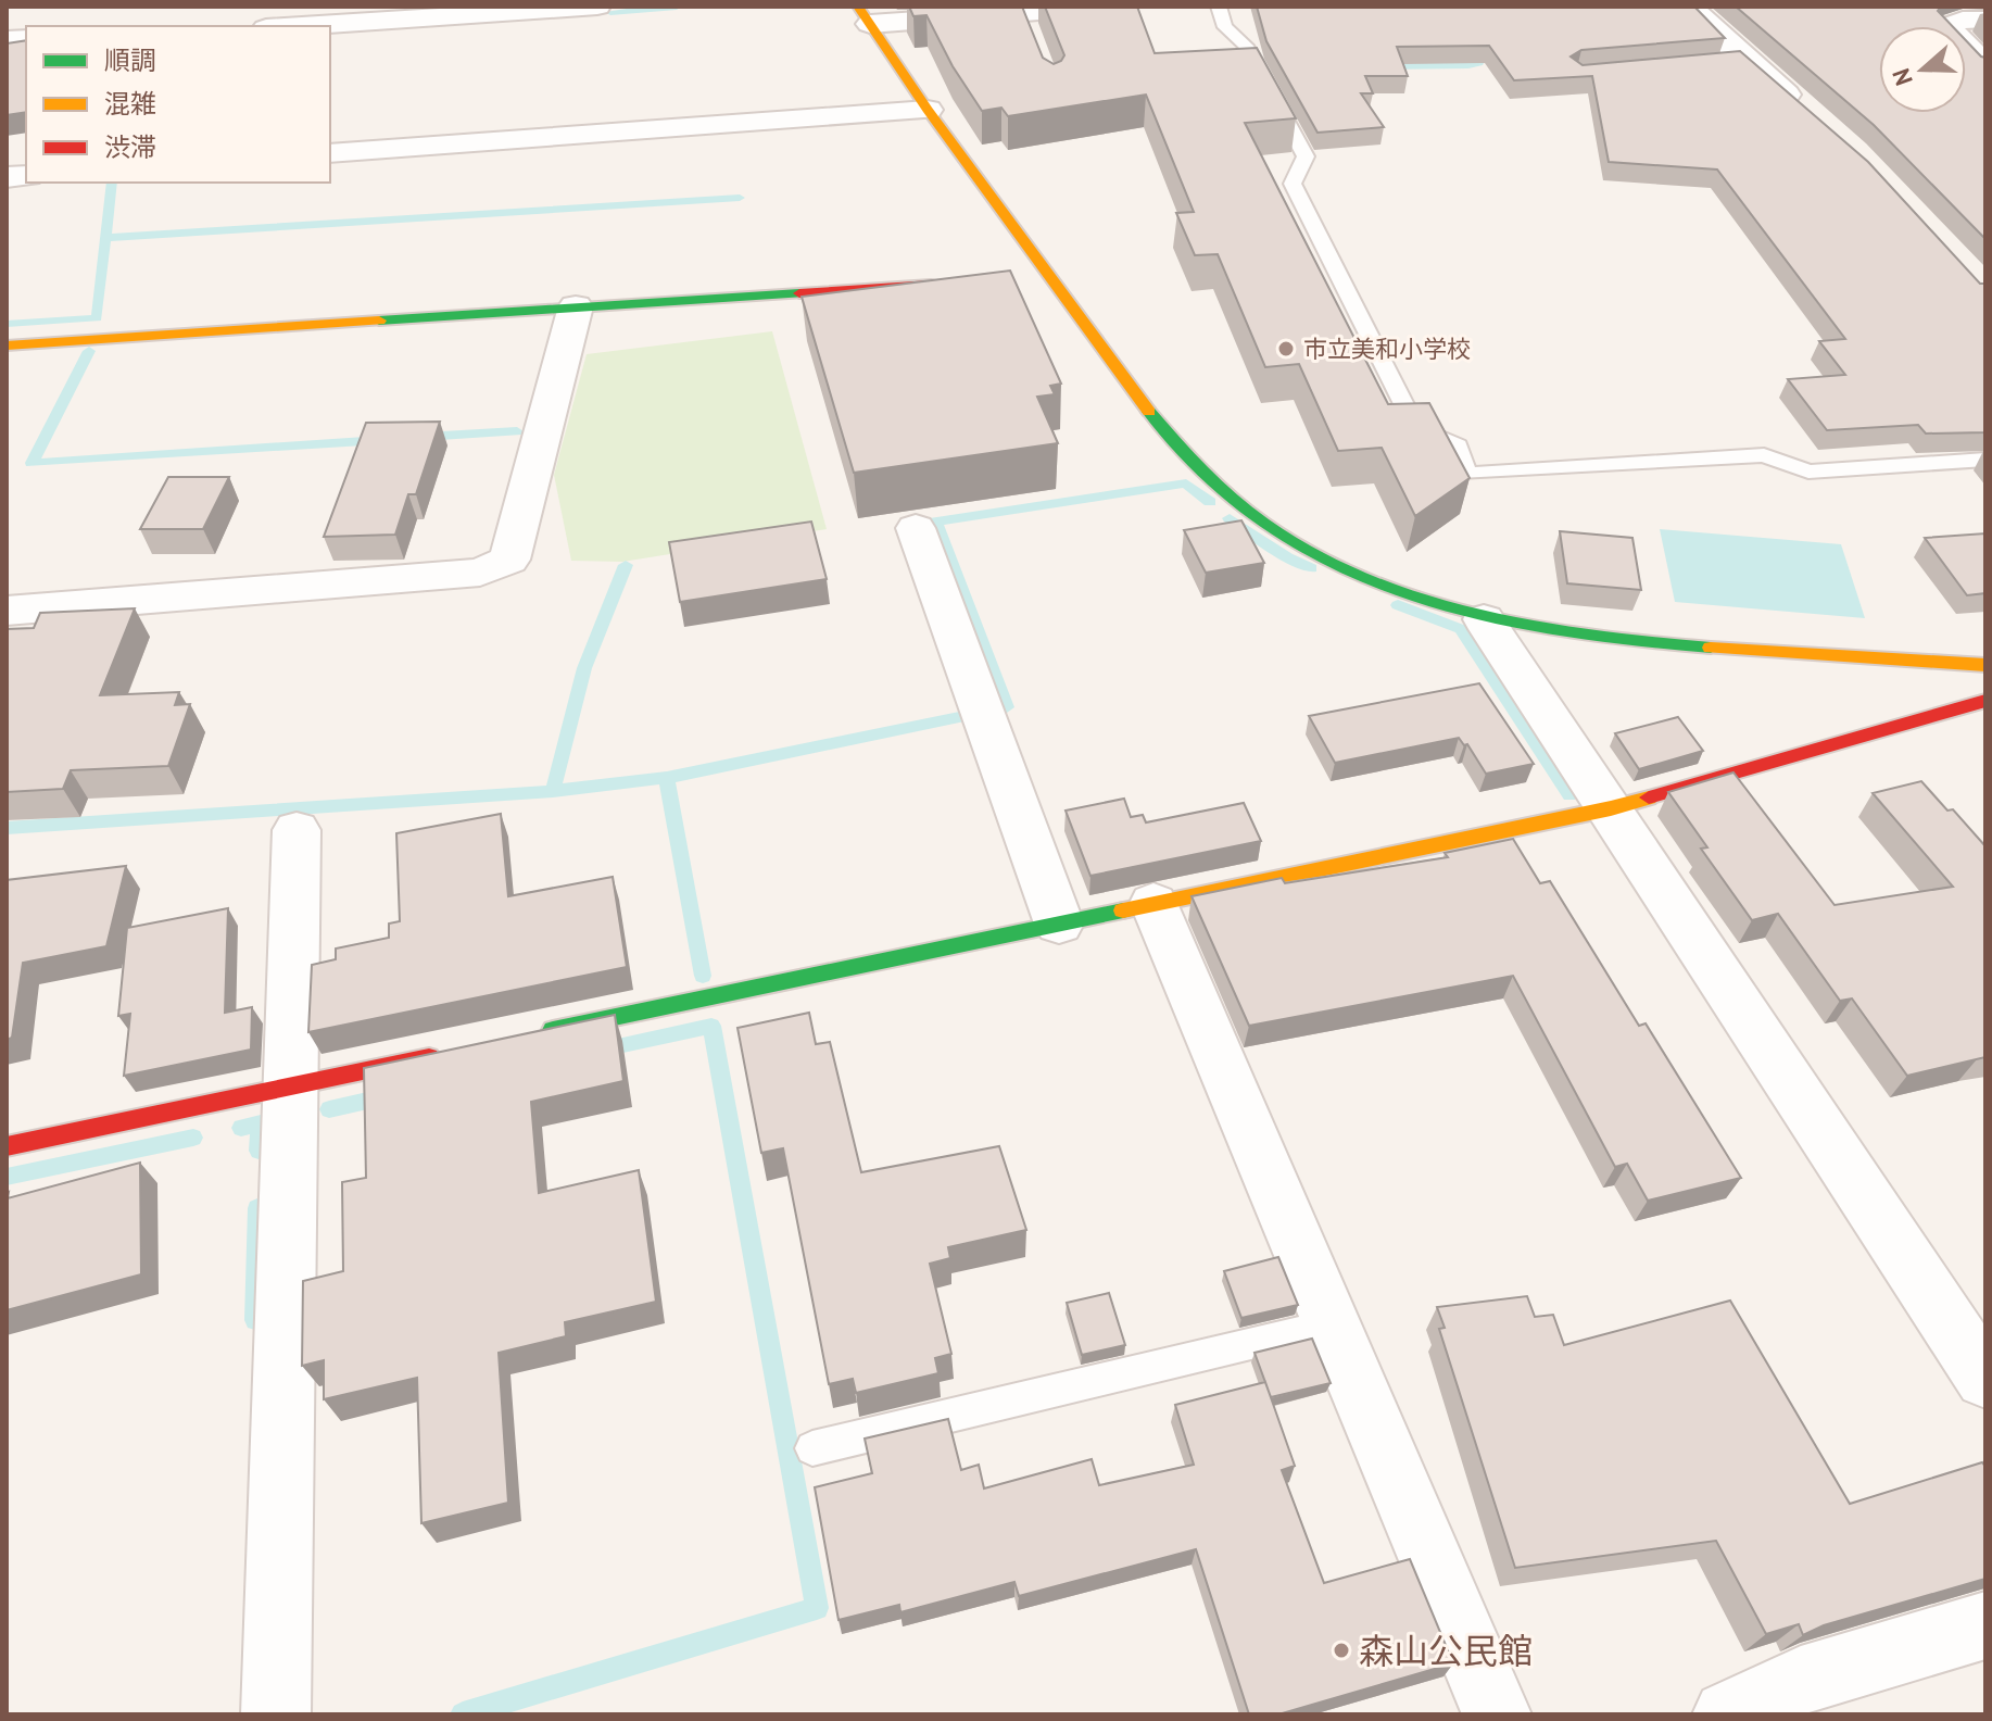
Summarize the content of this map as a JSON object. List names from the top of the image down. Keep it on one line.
{"places":["市立美和小学校","森山公民館"],"legend":["順調","混雑","渋滞"],"north":"left"}
